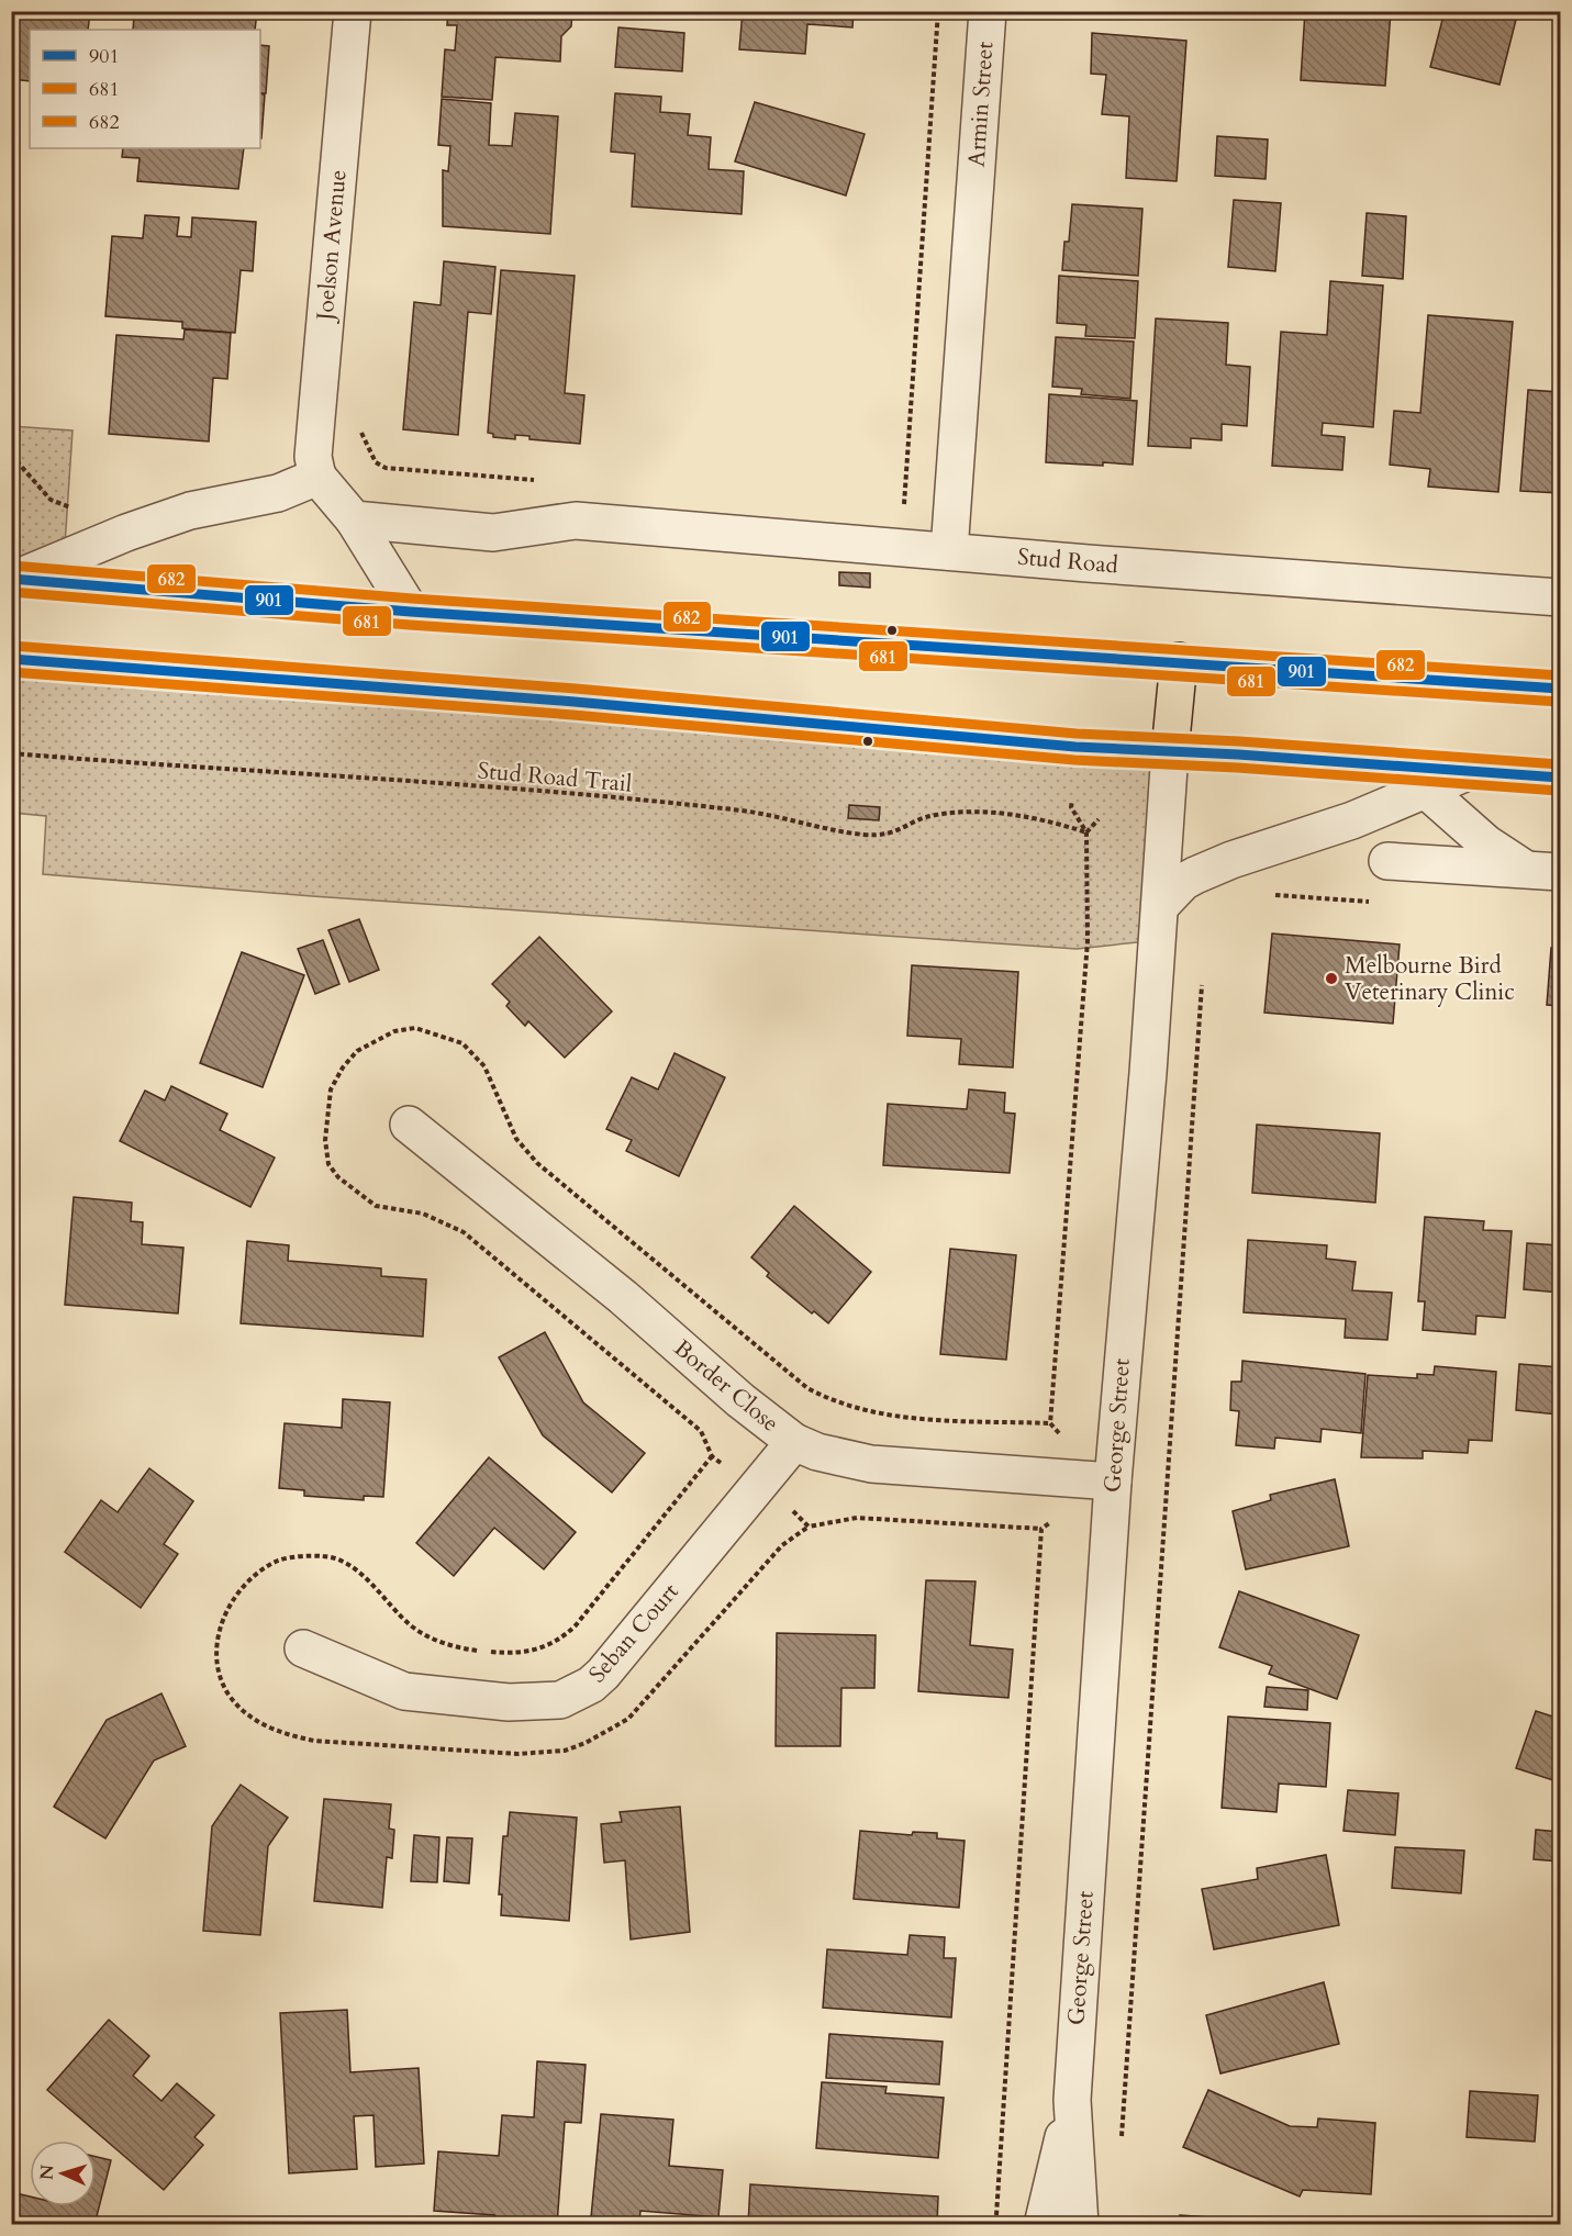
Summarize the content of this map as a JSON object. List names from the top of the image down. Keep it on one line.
{"streets":{"street":["Armin Street","Joelson Avenue","Stud Road","Border Close","George Street","Seban Court"],"path":["Stud Road Trail"]},"crossings":[["Armin Street","Stud Road"],["Border Close","George Street"],["Border Close","Seban Court"]],"places":["Melbourne Bird Veterinary Clinic"],"lines":["transit line 682","transit line 901","transit line 681"],"legend":["901","681","682"],"north":"left"}
